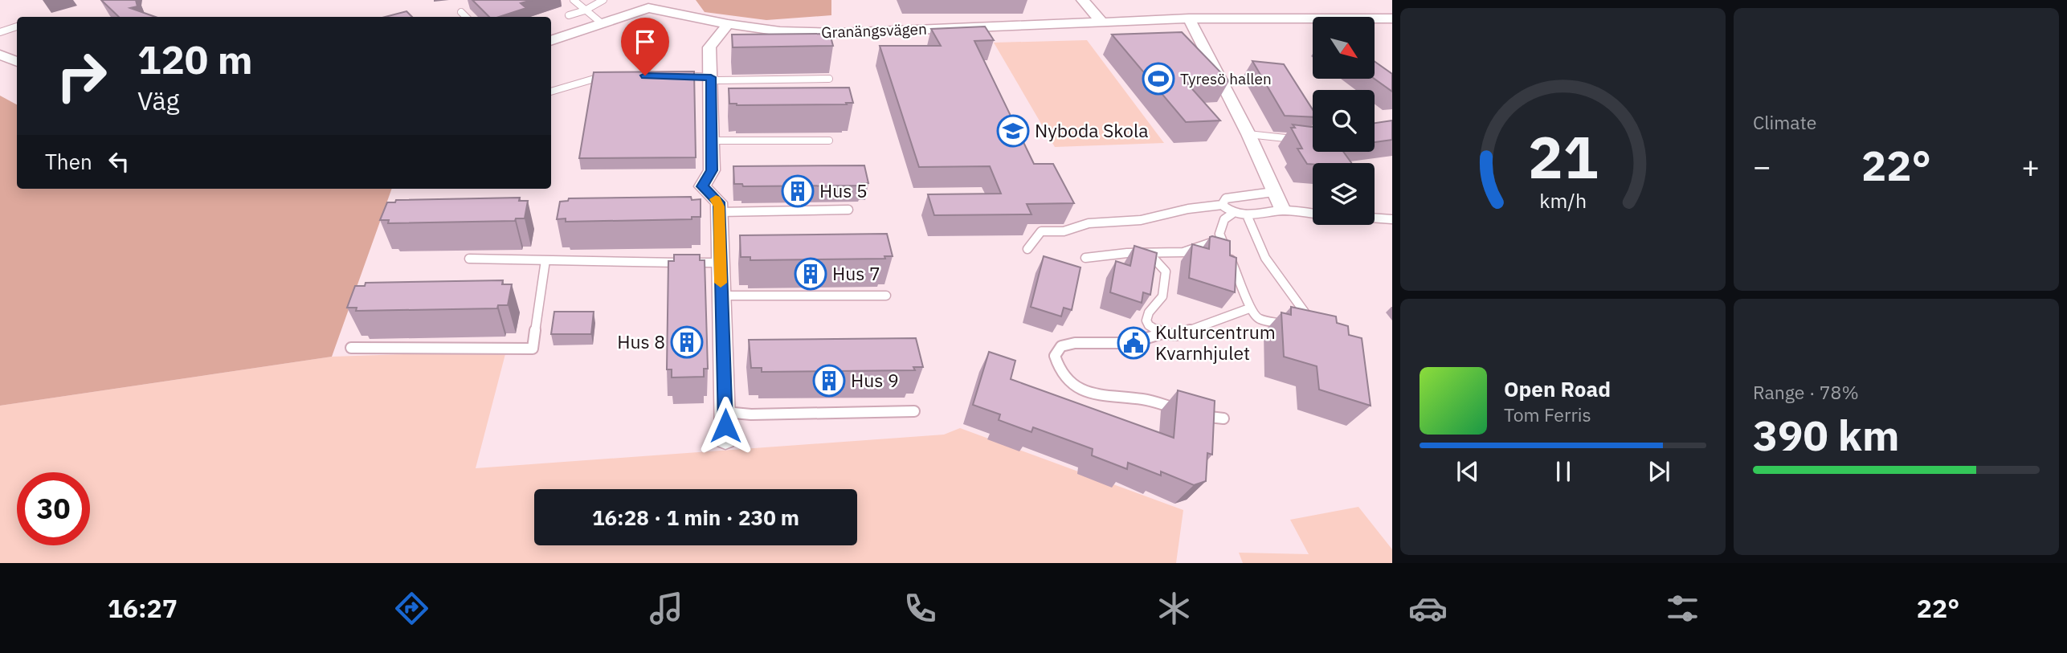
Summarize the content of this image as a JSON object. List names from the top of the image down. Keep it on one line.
{"streets":{"street":["Granängsvägen"]},"places":{"sports":["Tyresö hallen"],"school or university":["Nyboda Skola"],"building":["Hus 5","Hus 7","Hus 8","Hus 9"],"public building":["Kulturcentrum Kvarnhjulet"]},"north":"bottom right","page":{"tile":["Climate",["Range · 78%","390 km"]],"turn":["120 m","Väg"],"then":"Then","heat":["−","22°","+"],"song":["Open Road","Tom Ferris"],"limit":"30","trip":"16:28 · 1 min · 230 m","tabs":["16:27","22°"],"gauge":["21","km/h"]}}
